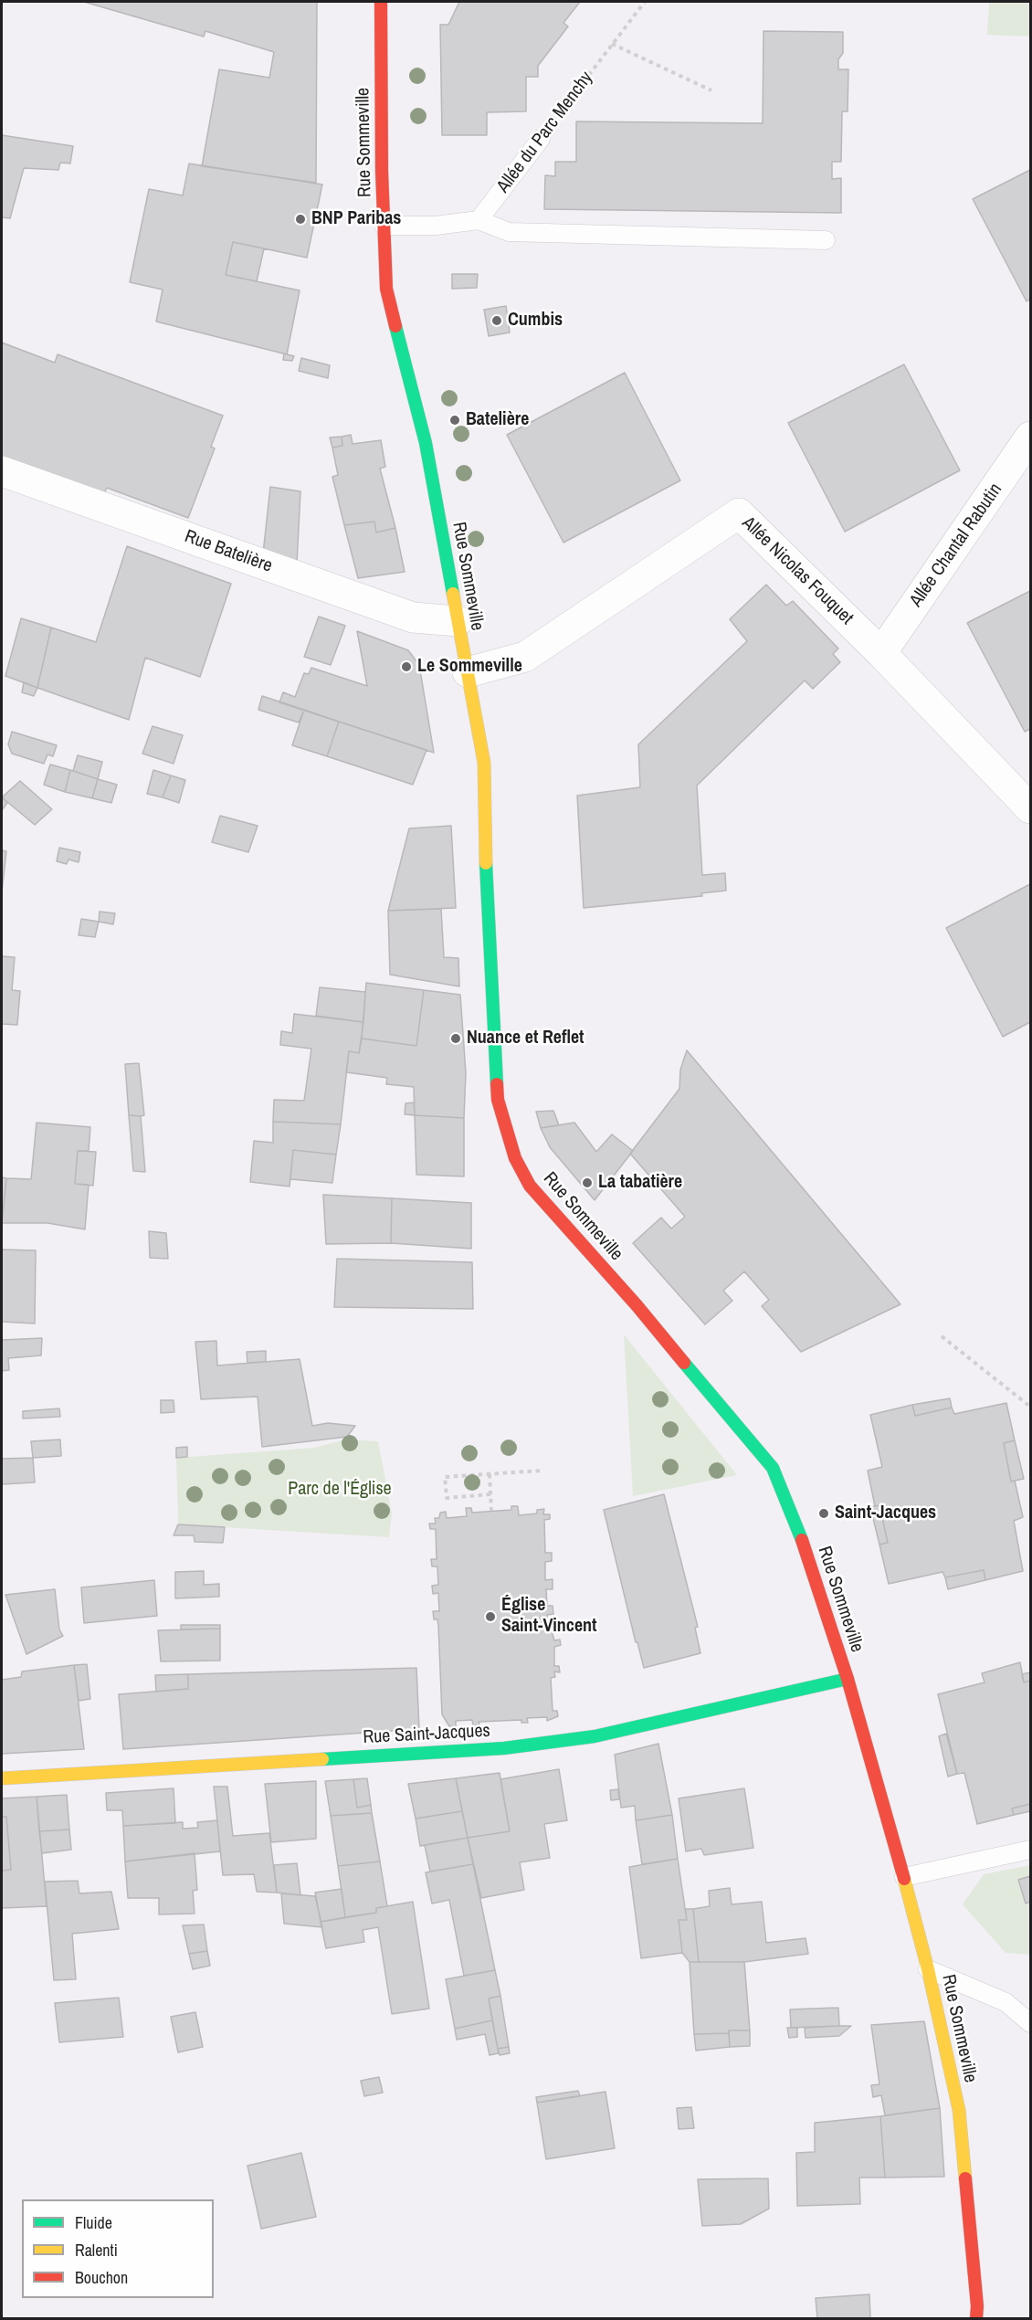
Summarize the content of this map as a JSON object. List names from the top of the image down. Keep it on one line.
{"streets":{"main road":["Rue Sommeville","Rue Saint-Jacques"],"street":["Allée Chantal Rabutin","Rue Batelière","Allée Nicolas Fouquet"],"lane":["Allée du Parc Menchy"]},"crossings":[["Rue Sommeville","Rue Batelière"],["Rue Sommeville","Allée Nicolas Fouquet"],["Rue Sommeville","Rue Saint-Jacques"],["Allée Chantal Rabutin","Allée Nicolas Fouquet"]],"parks":["Parc de l'Église"],"places":["BNP Paribas","Cumbis","Batelière","Le Sommeville","Nuance et Reflet","La tabatière","Saint-Jacques","Église Saint-Vincent"],"legend":["Fluide","Ralenti","Bouchon"]}
